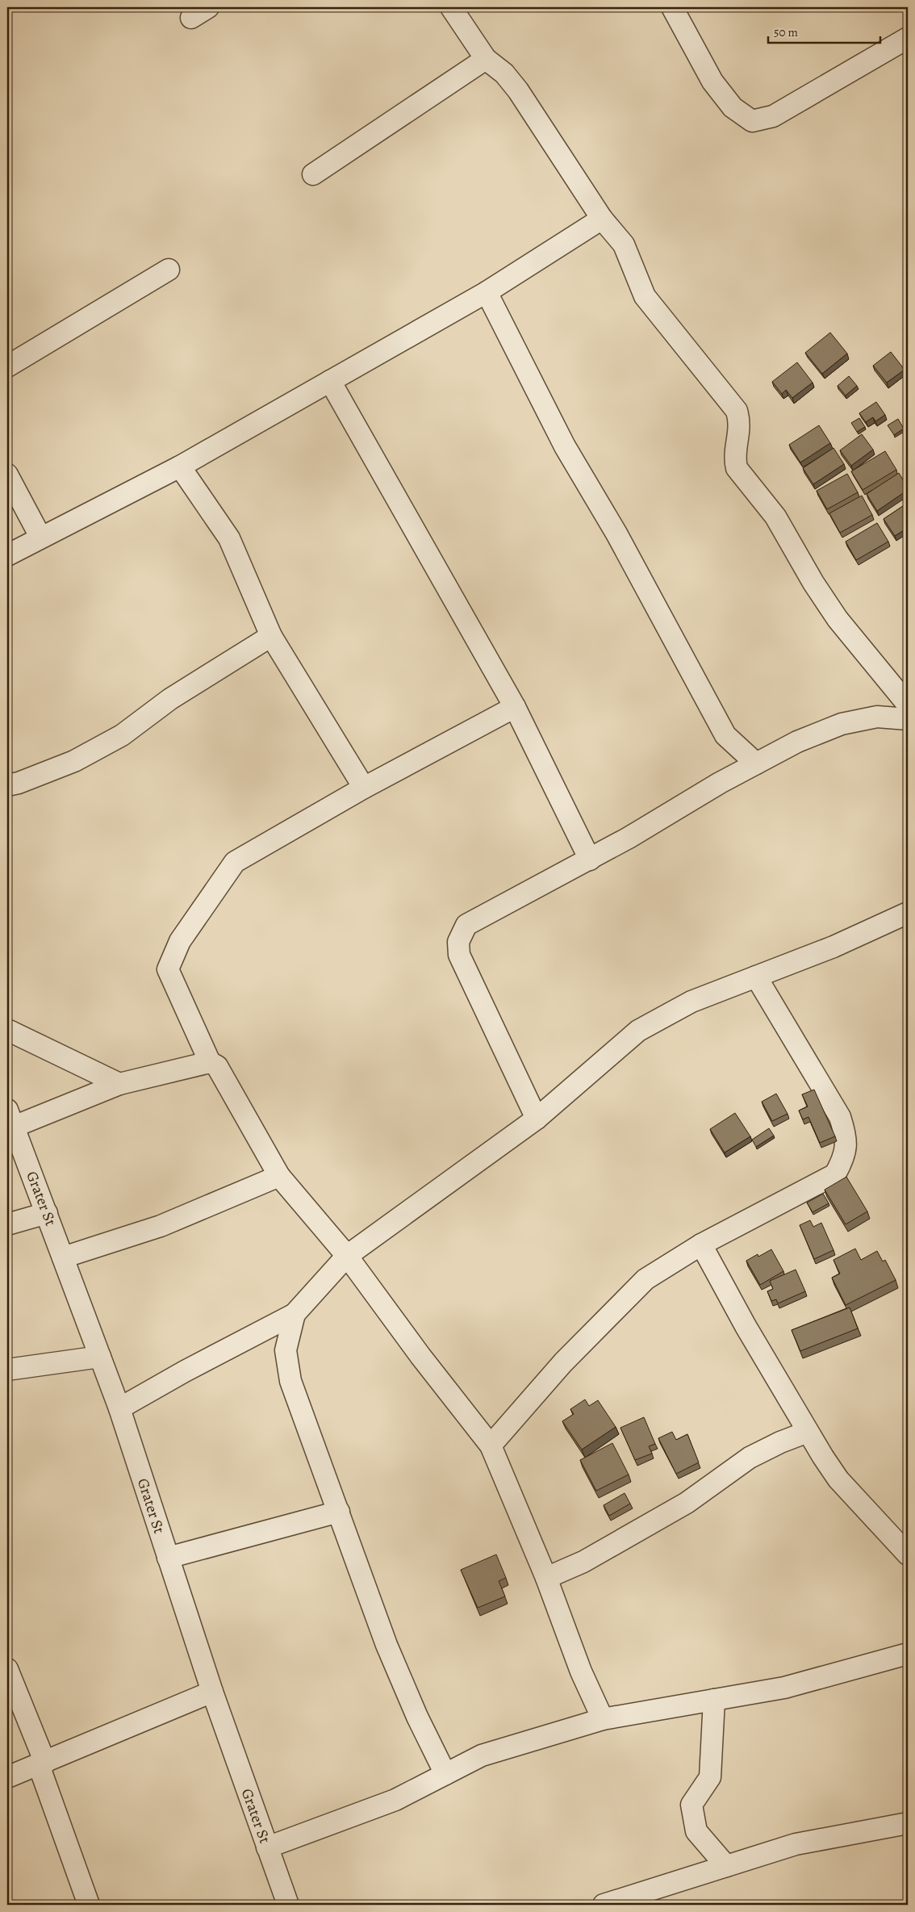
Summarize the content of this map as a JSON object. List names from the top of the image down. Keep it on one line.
{"streets":{"street":["Grater St"]},"scale_bar":"50 m"}
